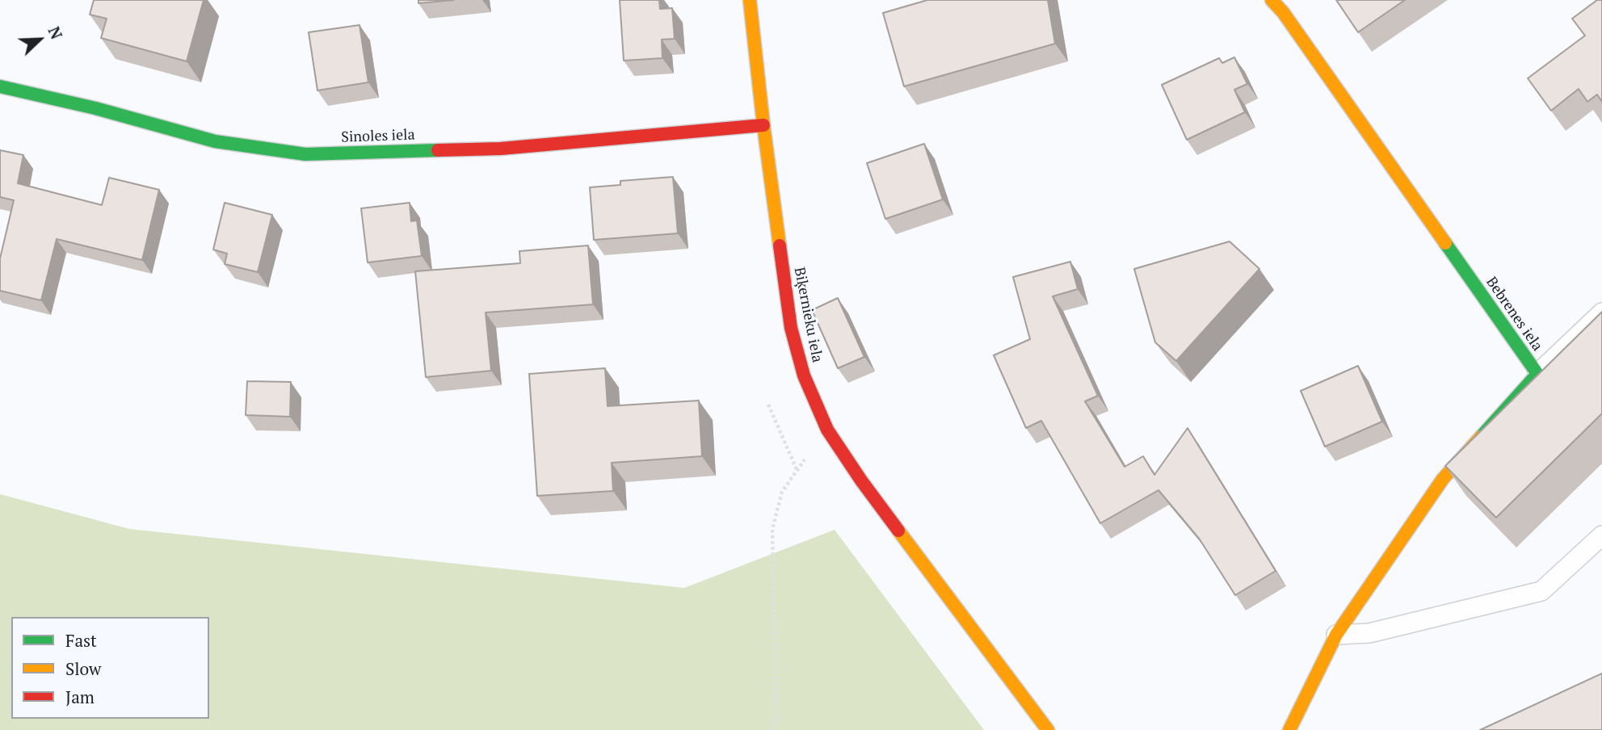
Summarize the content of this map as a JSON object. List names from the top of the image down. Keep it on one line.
{"streets":{"street":["Sinoles iela","Bebrenes iela","Biķernieku iela"]},"crossings":[["Sinoles iela","Biķernieku iela"]],"legend":["Fast","Slow","Jam"],"north":"top right"}
